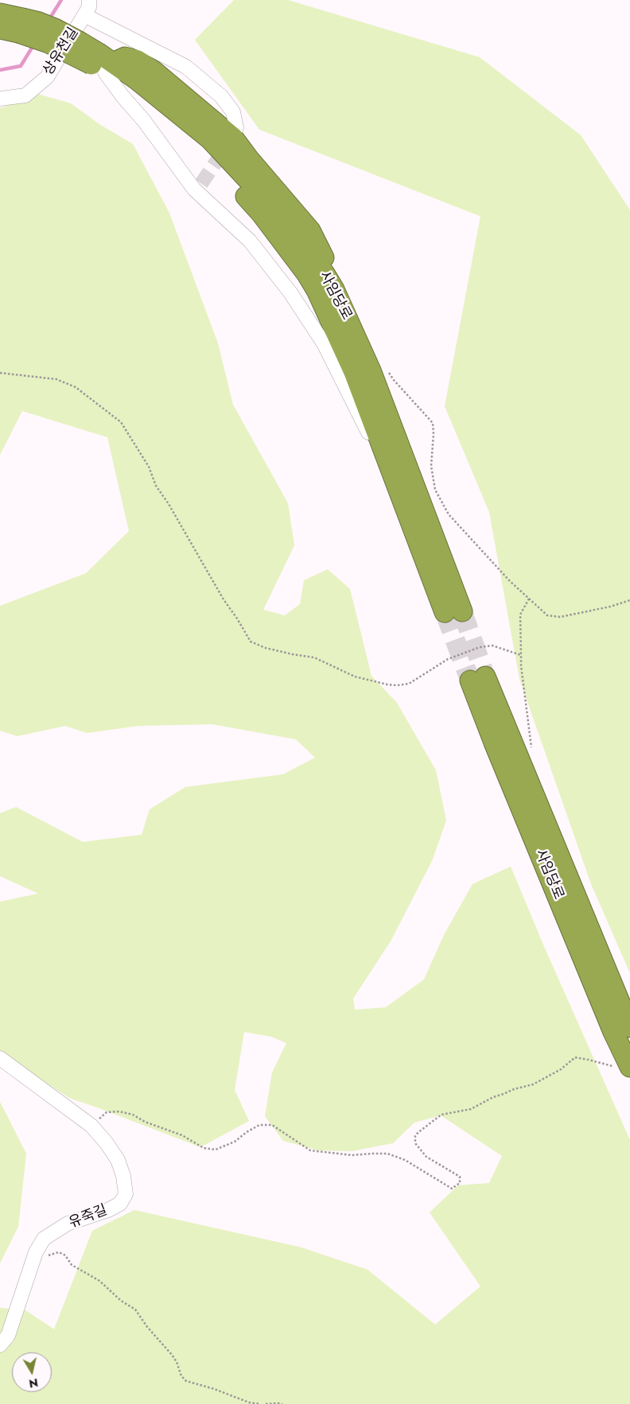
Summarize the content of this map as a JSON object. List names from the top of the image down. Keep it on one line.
{"streets":{"highway":["사임당로"],"street":["상유천길","유죽길"]},"north":"bottom"}
